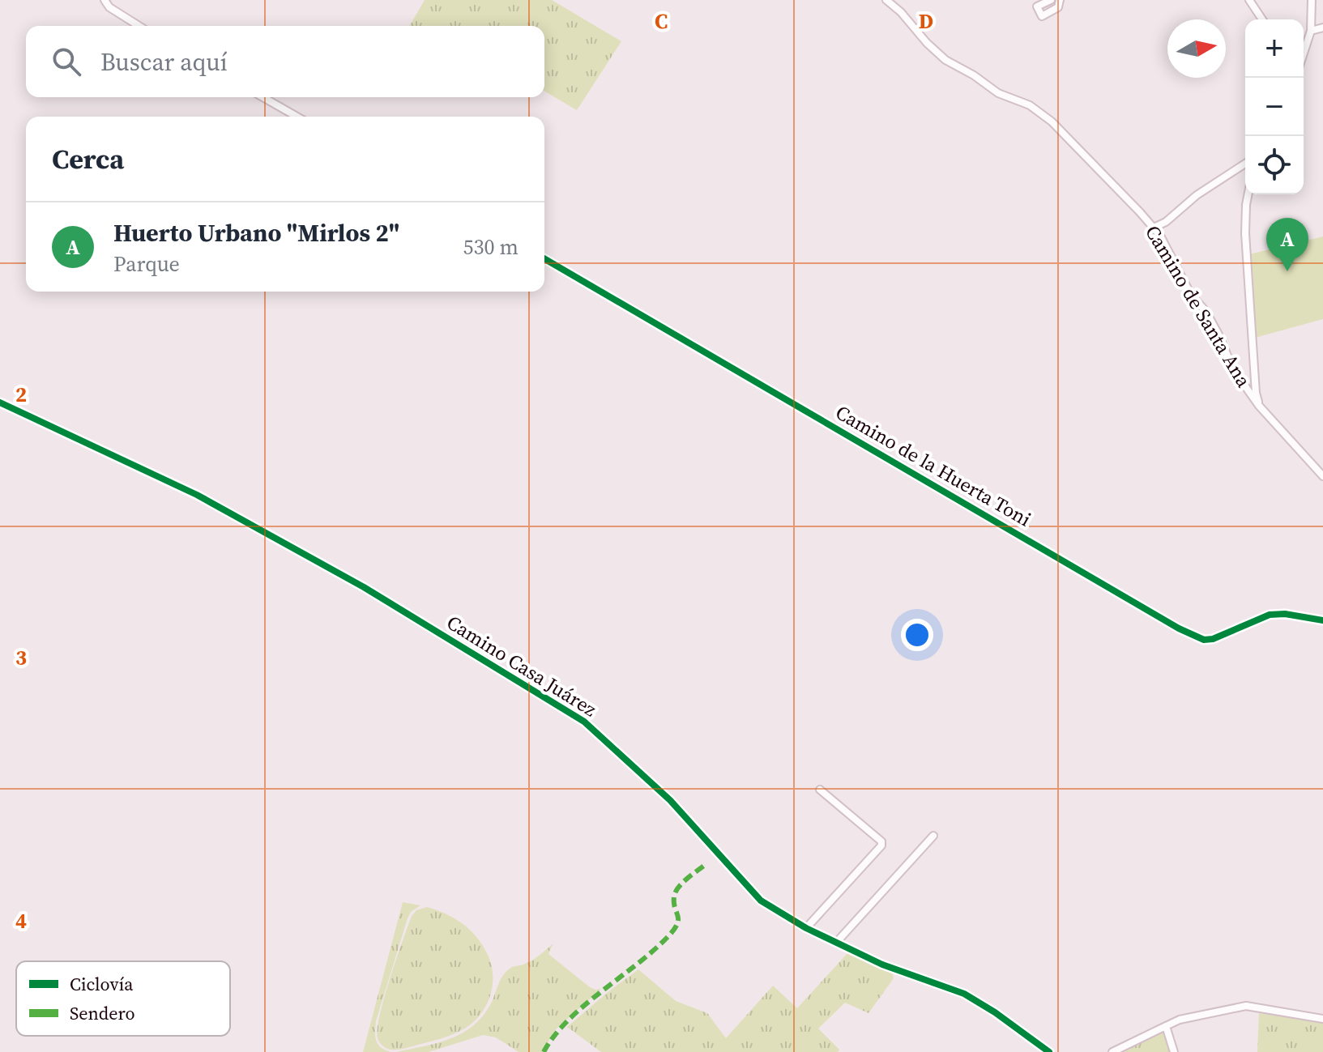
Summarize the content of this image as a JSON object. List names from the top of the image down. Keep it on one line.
{"streets":{"street":["Camino de Santa Ana","Camino de la Huerta Toni","Camino Casa Juárez"]},"legend":["Ciclovía","Sendero"],"north":"right","page":{"map_buttons":["+","−"],"search":"Buscar aquí","heading":"Cerca","list":[{"mark":"A","name":"Huerto Urbano \"Mirlos 2\"","note":"Parque","value":"530 m"}],"pins":"A"},"grid":{"columns":["C","D"],"rows":["2","3","4"]}}
